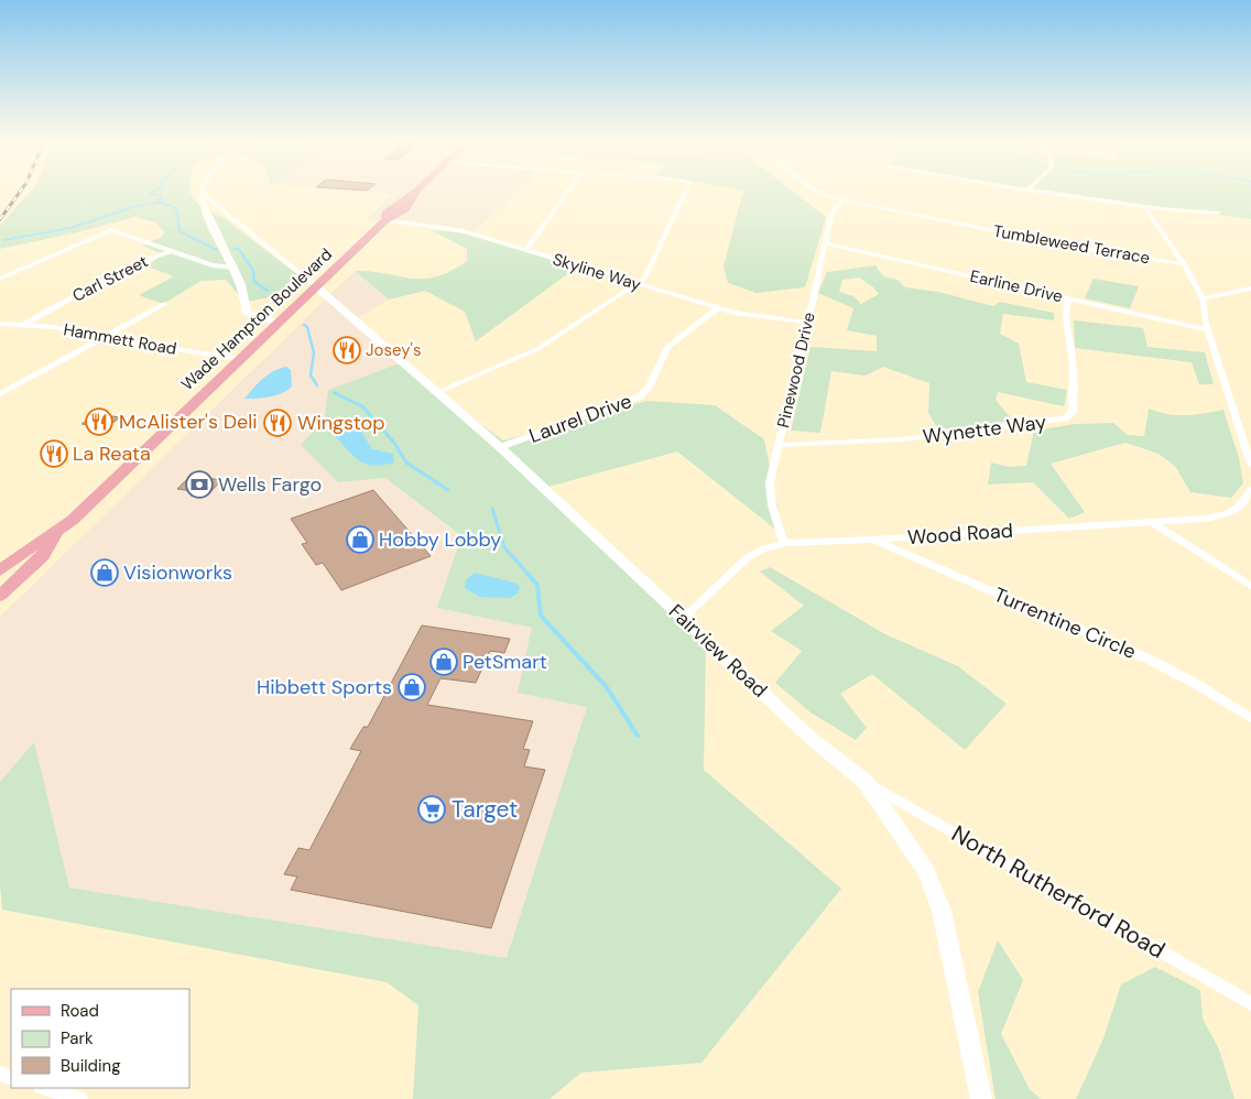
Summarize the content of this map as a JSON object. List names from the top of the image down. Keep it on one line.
{"streets":{"main road":["Wade Hampton Boulevard"],"street":["Tumbleweed Terrace","Skyline Way","Carl Street","Earline Drive","Hammett Road","Pinewood Drive","Laurel Drive","Wynette Way","Wood Road","Turrentine Circle","Fairview Road","North Rutherford Road"]},"crossings":[["Tumbleweed Terrace","Pinewood Drive"],["Skyline Way","Wade Hampton Boulevard"],["Skyline Way","Pinewood Drive"],["Skyline Way","Laurel Drive"],["Carl Street","Hammett Road"],["Earline Drive","Pinewood Drive"],["Earline Drive","Wynette Way"],["Wade Hampton Boulevard","Hammett Road"],["Wade Hampton Boulevard","Fairview Road"],["Pinewood Drive","Wynette Way"],["Pinewood Drive","Wood Road"],["Laurel Drive","Fairview Road"],["Wood Road","Turrentine Circle"],["Wood Road","Fairview Road"],["Fairview Road","North Rutherford Road"]],"places":{"restaurant":["Josey's","McAlister's Deli","Wingstop","La Reata"],"bank":["Wells Fargo"],"shop":["Hobby Lobby","Visionworks","PetSmart","Hibbett Sports"],"supermarket":["Target"]},"legend":["Road","Park","Building"]}
